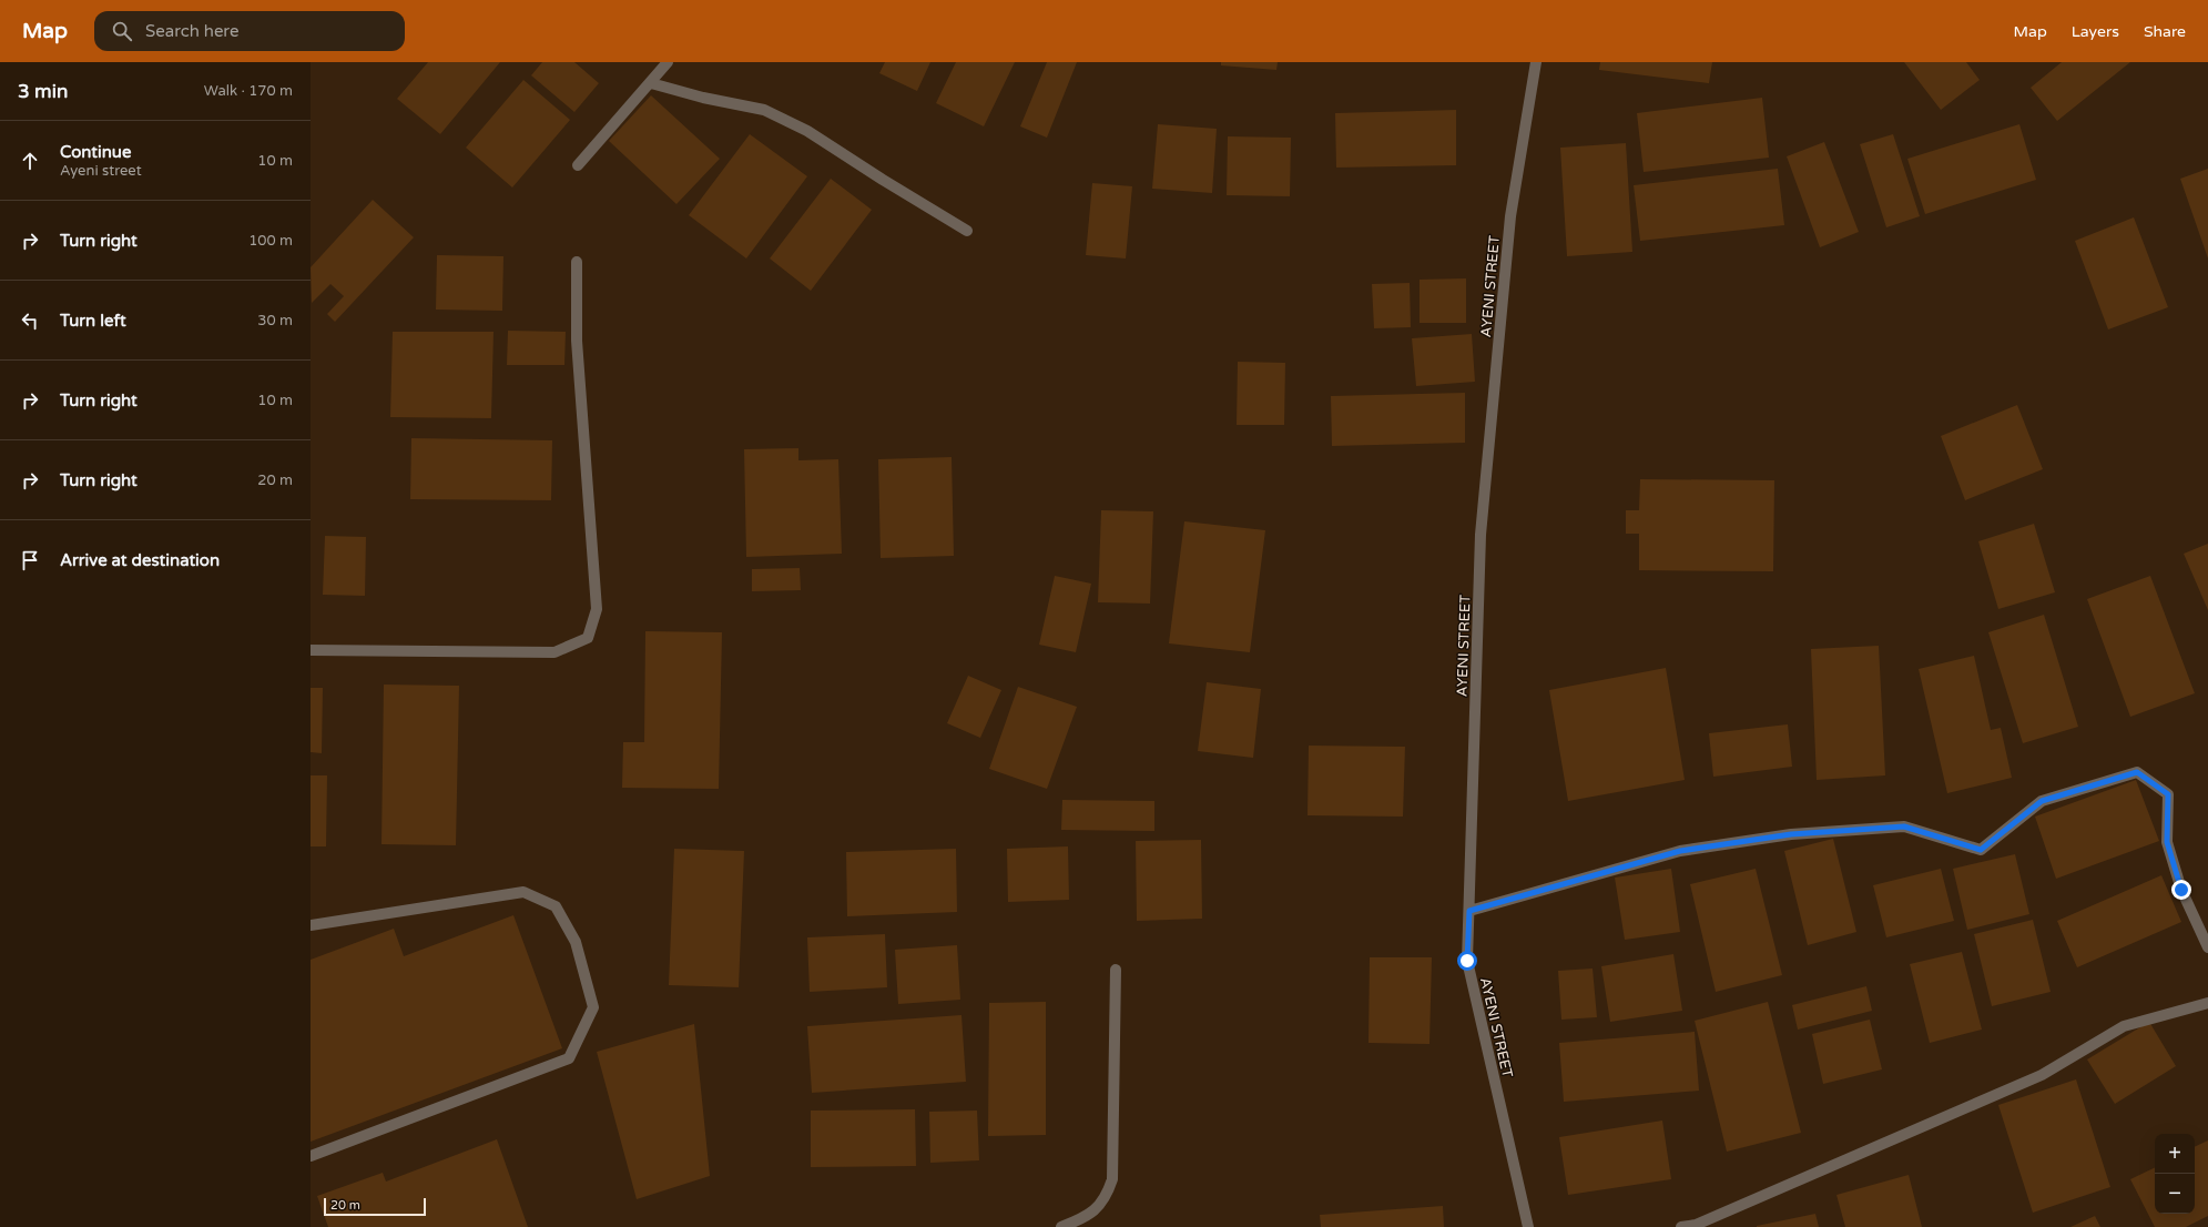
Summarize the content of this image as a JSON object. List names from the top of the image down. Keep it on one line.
{"streets":{"street":["AYENI STREET"]},"scale_bar":"20 m","page":{"header":"Map","search":"Search here","nav":["Map","Layers","Share"],"heading":["3 min","Walk · 170 m"],"list":[["Continue","Ayeni street","10 m"],["Turn right","100 m"],["Turn left","30 m"],["Turn right","10 m"],["Turn right","20 m"],"Arrive at destination"],"map_buttons":["+","−"],"scale":"20 m"}}
